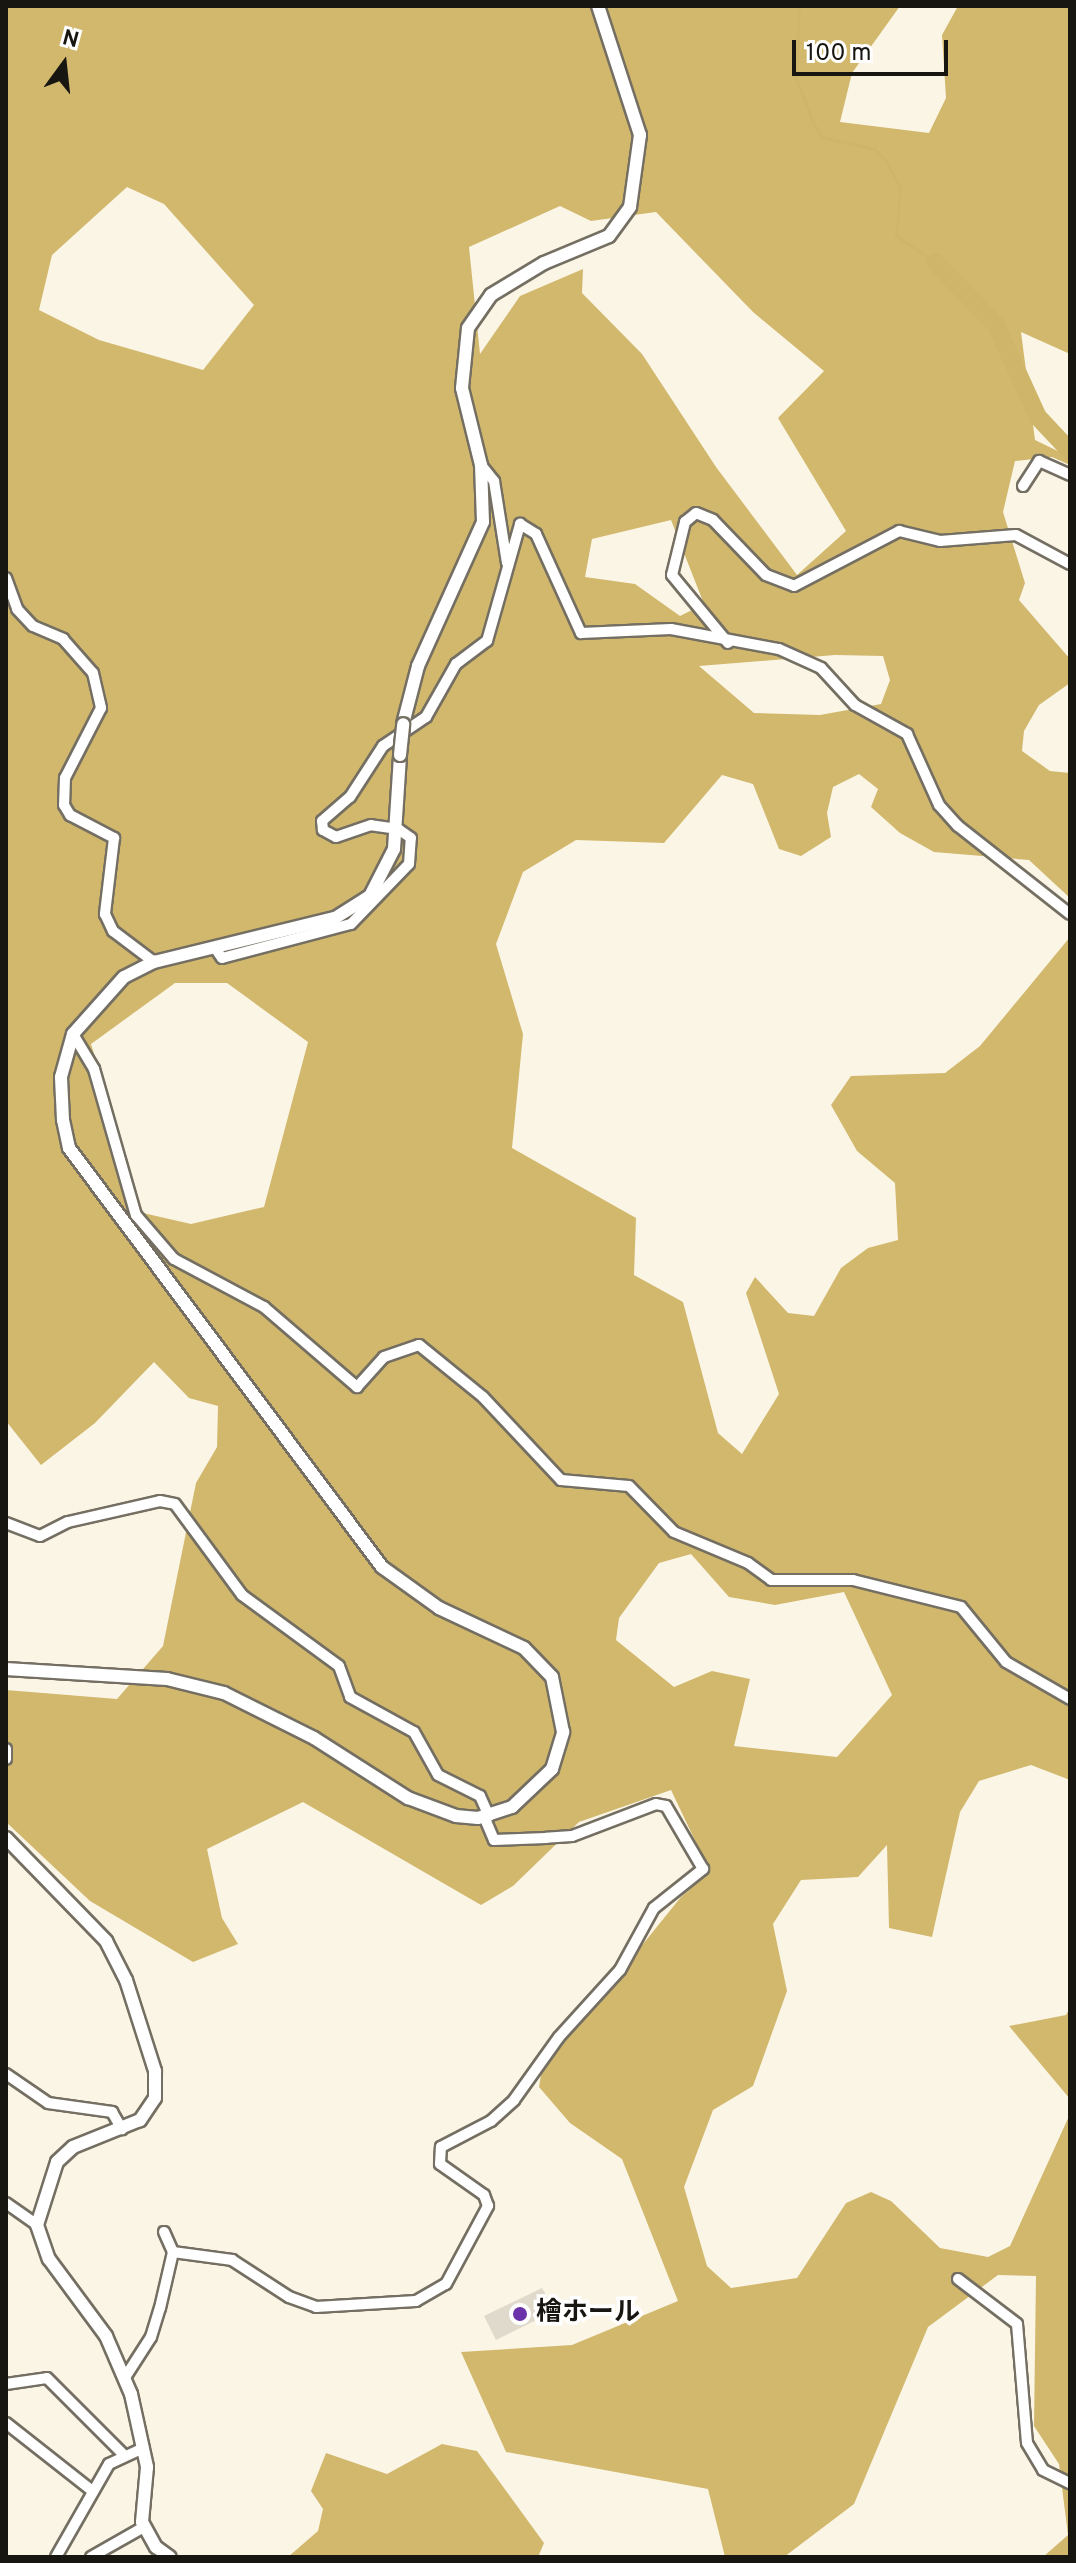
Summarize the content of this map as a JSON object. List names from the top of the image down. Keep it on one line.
{"places":["檜ホール"],"scale_bar":"100 m","north":"top"}
